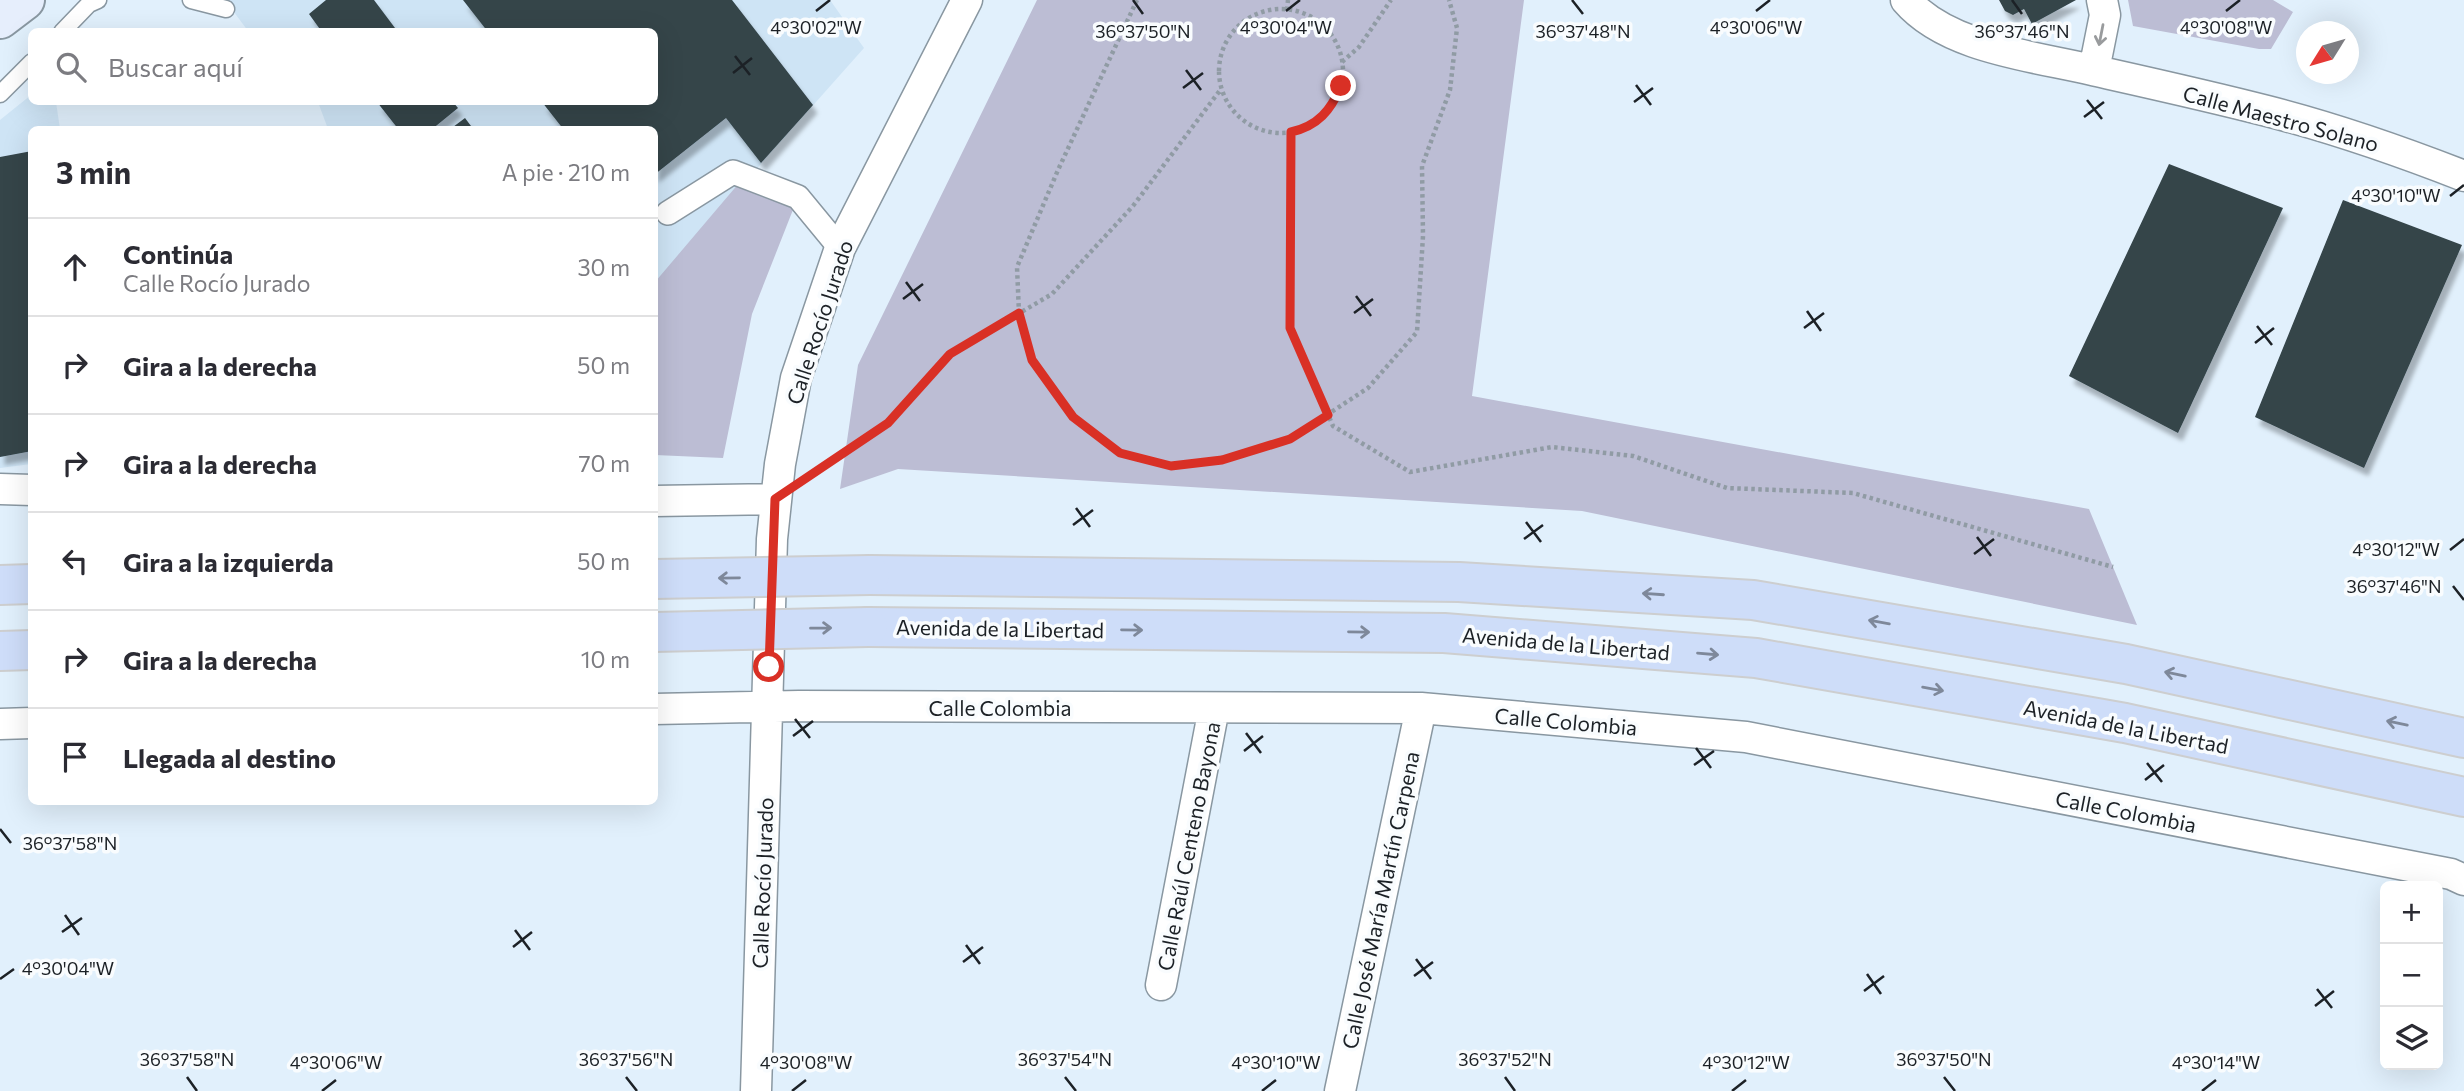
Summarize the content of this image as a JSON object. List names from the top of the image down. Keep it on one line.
{"streets":{"main road":["Avenida de la Libertad"],"street":["Calle Maestro Solano","Calle Rocío Jurado","Calle Colombia","Calle Raúl Centeno Bayona","Calle José María Martín Carpena"]},"crossings":[["Calle Rocío Jurado","Calle Colombia"],["Calle Colombia","Calle Raúl Centeno Bayona"],["Calle Colombia","Calle José María Martín Carpena"]],"north":"bottom left","page":{"search":"Buscar aquí","heading":["3 min","A pie · 210 m"],"list":[["Continúa","Calle Rocío Jurado","30 m"],["Gira a la derecha","50 m"],["Gira a la derecha","70 m"],["Gira a la izquierda","50 m"],["Gira a la derecha","10 m"],"Llegada al destino"],"map_buttons":["+","−"]},"coordinates":["4°30'02\"W","4°30'04\"W","4°30'06\"W","4°30'08\"W","36°37'50\"N","36°37'48\"N","36°37'46\"N","4°30'10\"W","4°30'12\"W","36°37'58\"N","36°37'56\"N","36°37'54\"N","36°37'52\"N","4°30'14\"W"]}
